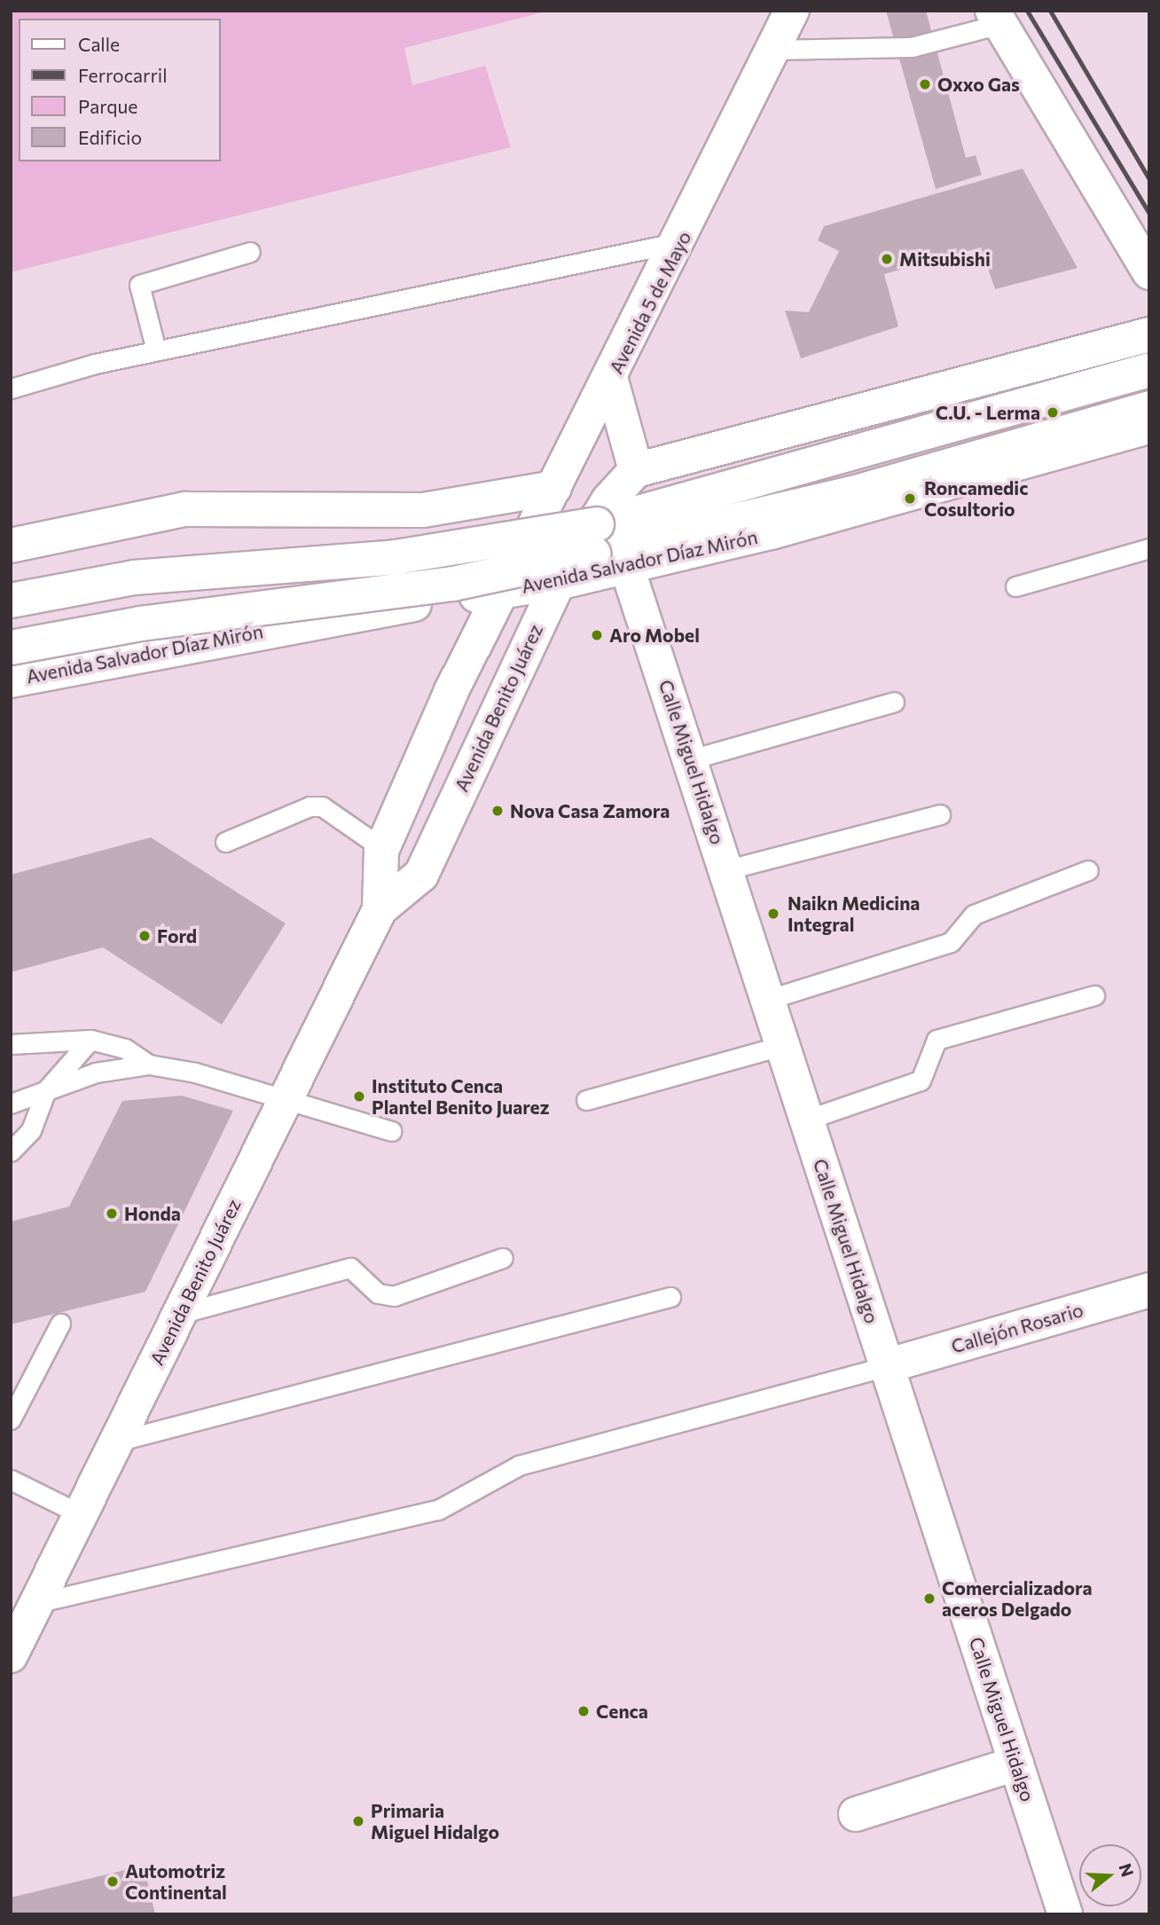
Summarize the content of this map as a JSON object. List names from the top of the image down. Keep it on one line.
{"streets":{"main road":["Avenida 5 de Mayo","Avenida Salvador Díaz Mirón","Avenida Benito Juárez","Calle Miguel Hidalgo","Callejón Rosario"]},"crossings":[["Avenida 5 de Mayo","Avenida Salvador Díaz Mirón"],["Avenida 5 de Mayo","Avenida Benito Juárez"],["Avenida Salvador Díaz Mirón","Avenida Benito Juárez"],["Avenida Salvador Díaz Mirón","Calle Miguel Hidalgo"],["Calle Miguel Hidalgo","Callejón Rosario"]],"places":["Oxxo Gas","Mitsubishi","C.U. - Lerma","Roncamedic Cosultorio","Aro Mobel","Nova Casa Zamora","Naikn Medicina Integral","Ford","Instituto Cenca Plantel Benito Juarez","Honda","Comercializadora aceros Delgado","Cenca","Primaria Miguel Hidalgo","Automotriz Continental"],"legend":["Calle","Ferrocarril","Parque","Edificio"],"north":"right"}
